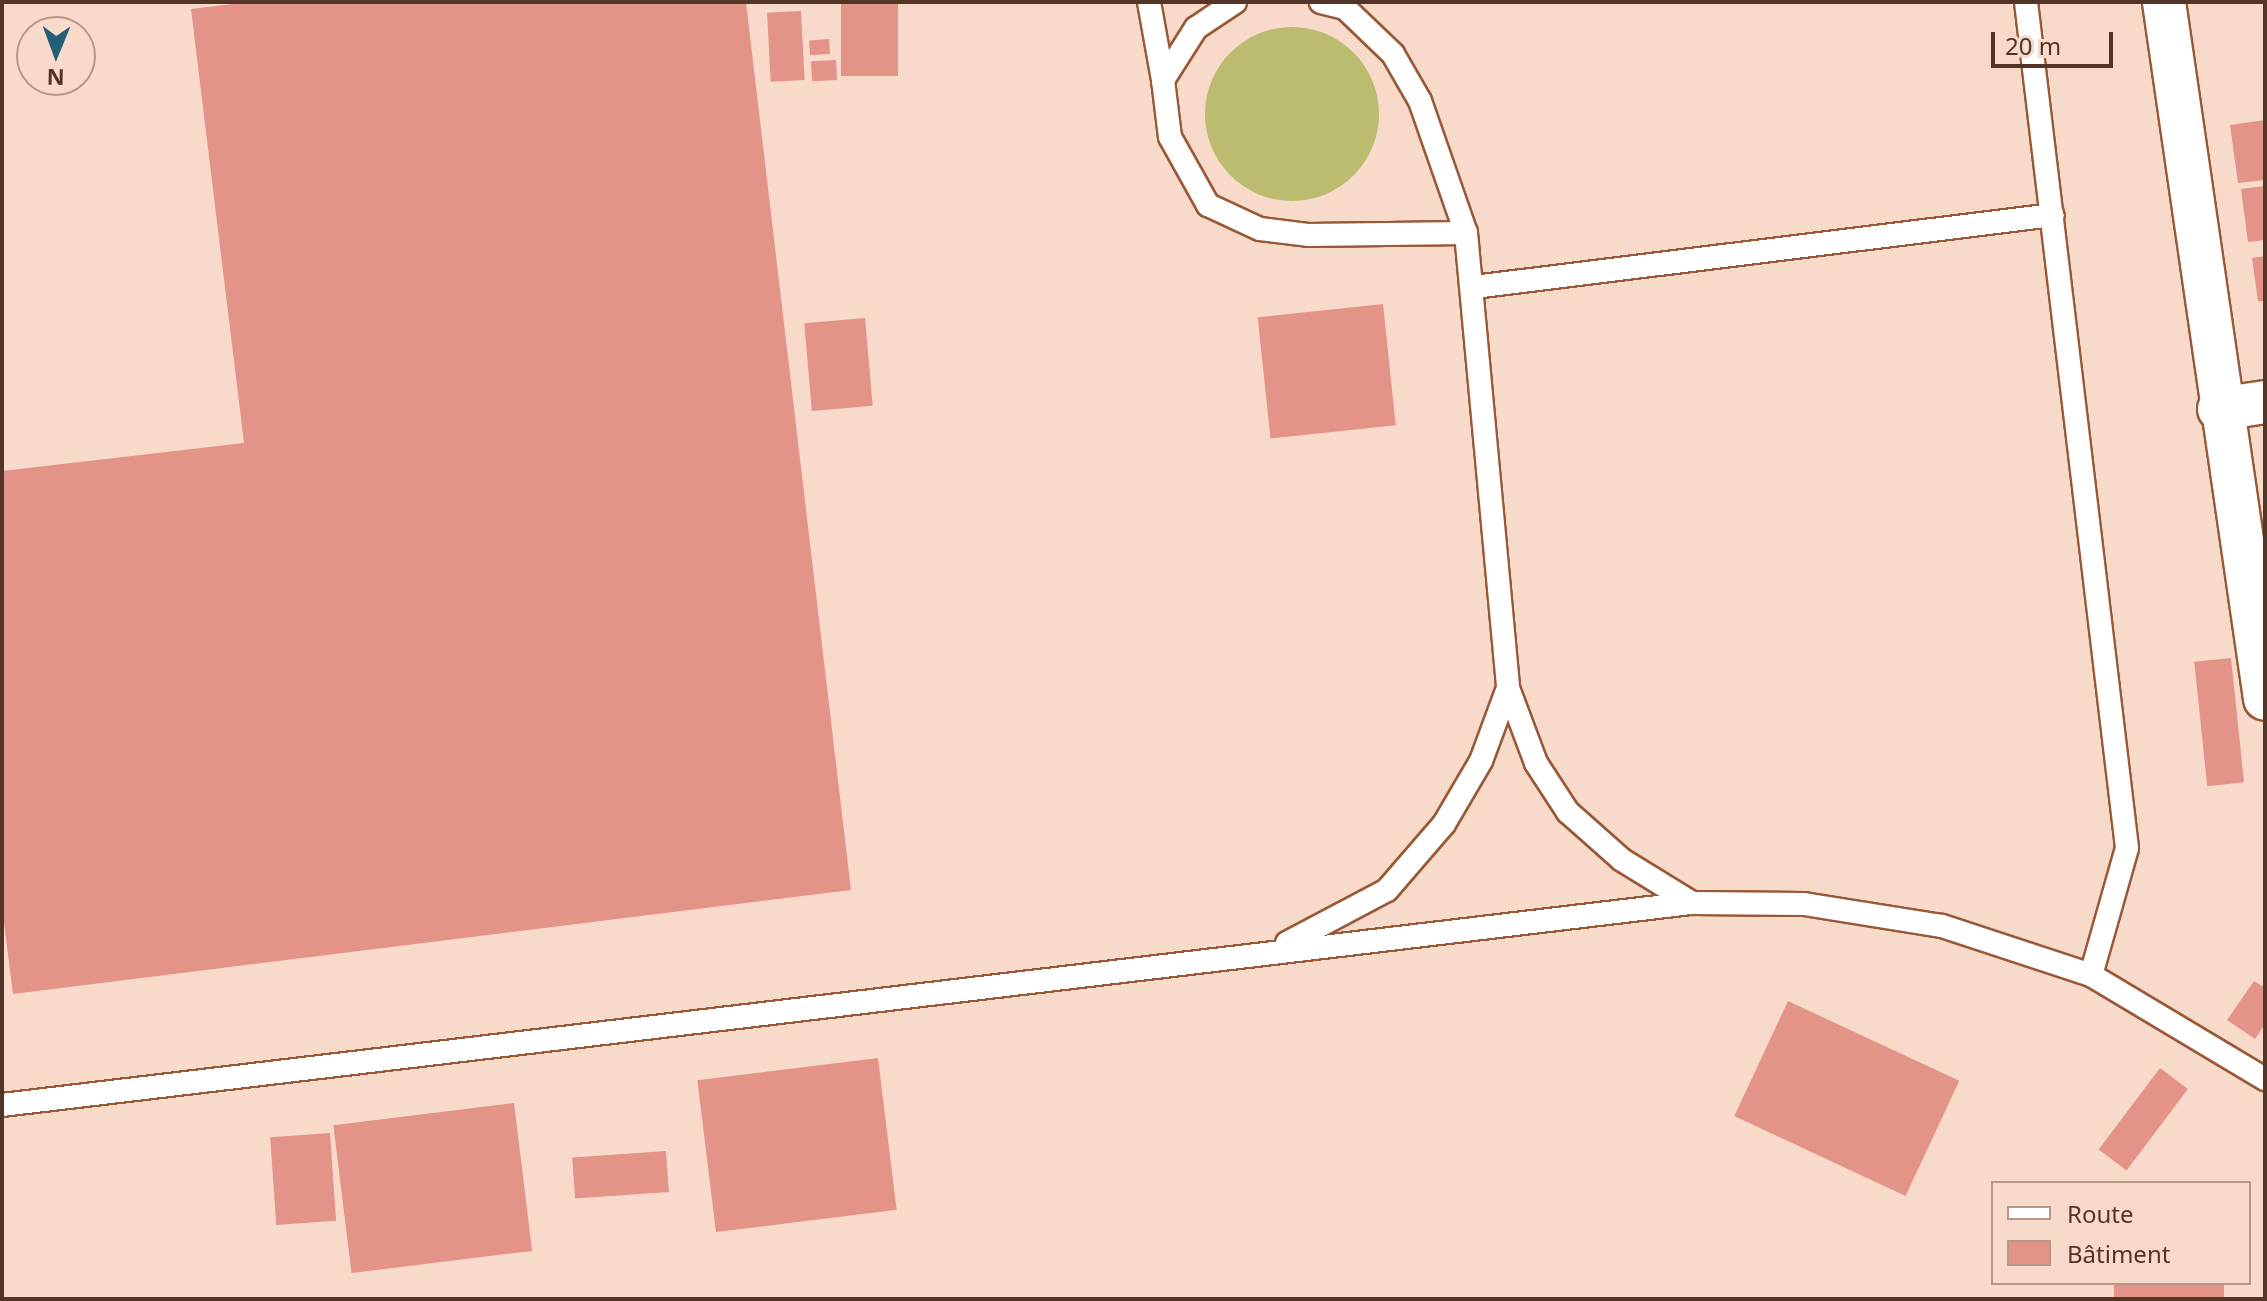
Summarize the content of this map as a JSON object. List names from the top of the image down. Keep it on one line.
{"legend":["Route","Bâtiment"],"scale_bar":"20 m","north":"bottom"}
